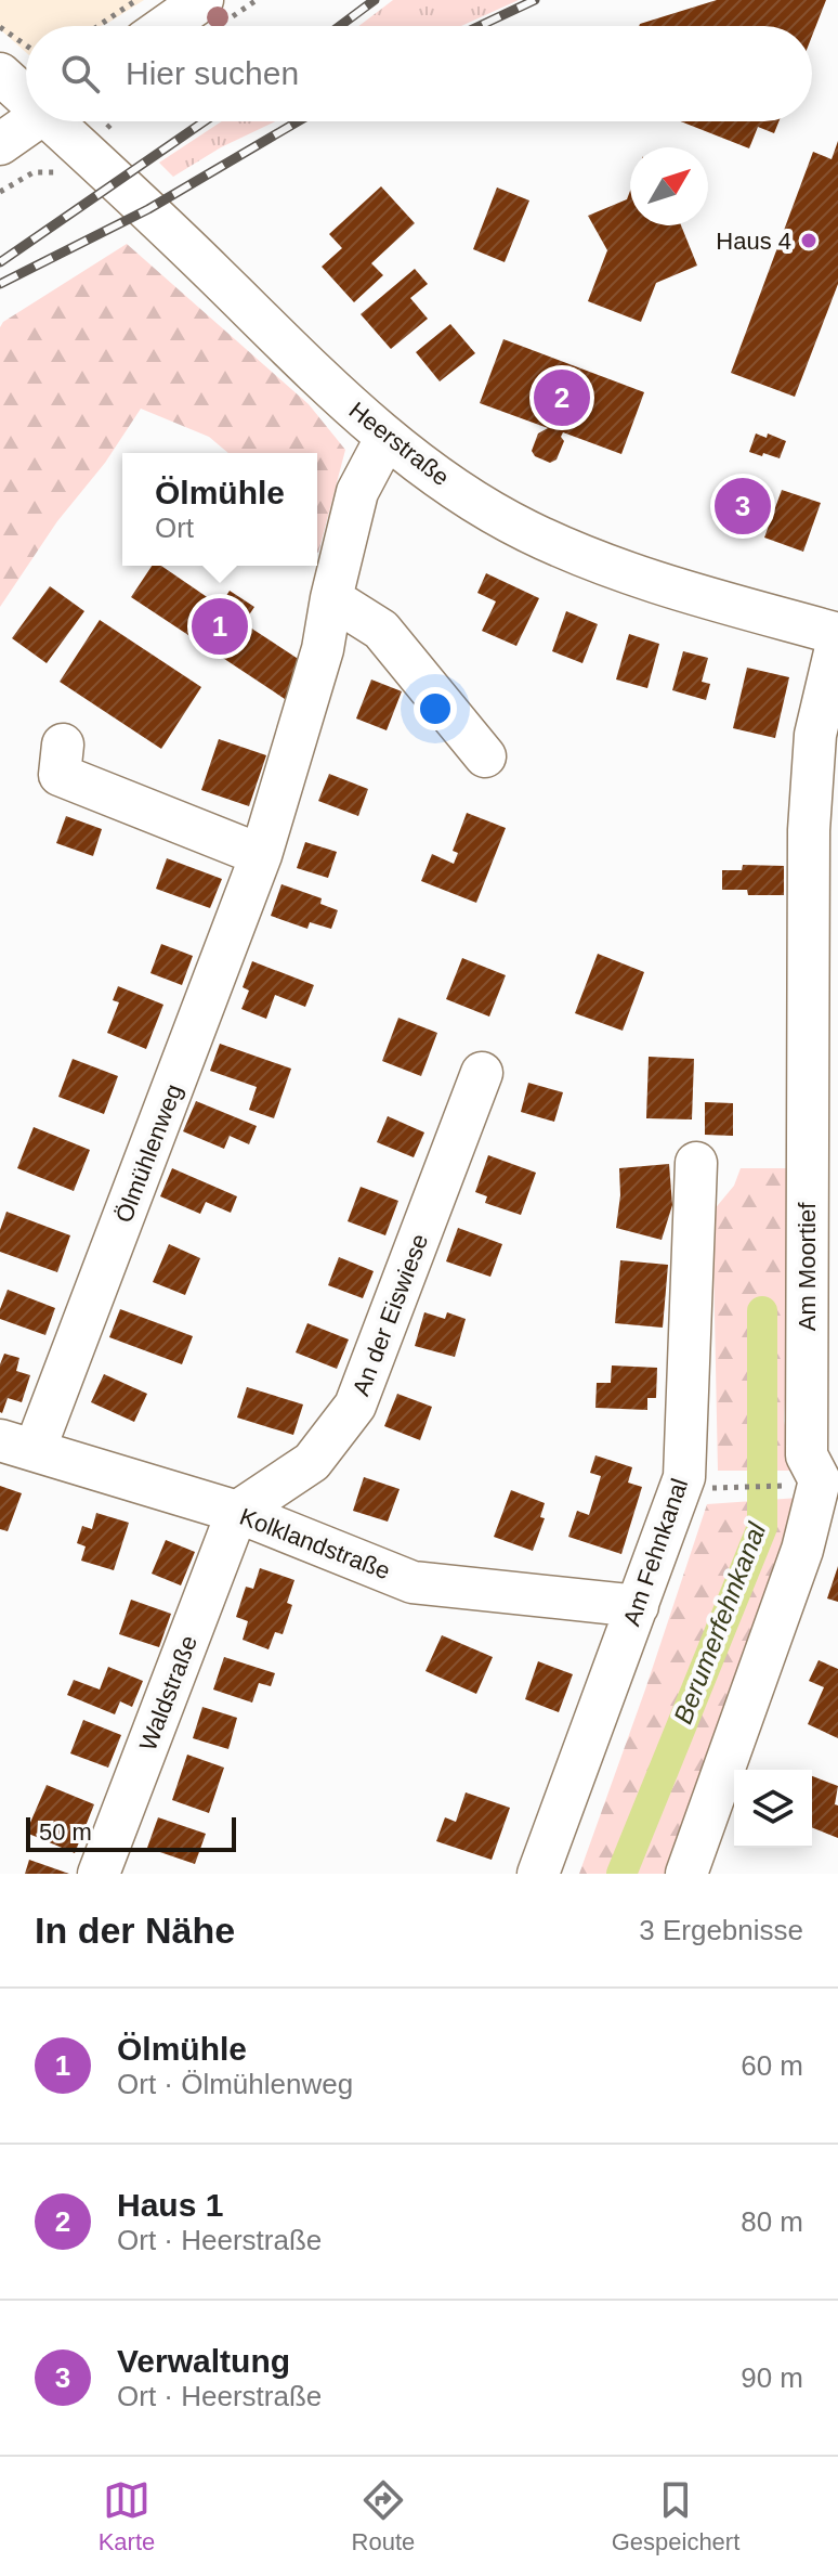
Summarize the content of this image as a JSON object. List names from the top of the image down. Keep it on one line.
{"streets":{"street":["Heerstraße","Ölmühlenweg","Am Moortief","An der Eiswiese","Kolklandstraße","Am Fehnkanal","Waldstraße"]},"crossings":[["Heerstraße","Ölmühlenweg"],["Heerstraße","Am Moortief"],["Ölmühlenweg","Kolklandstraße"],["An der Eiswiese","Kolklandstraße"],["An der Eiswiese","Waldstraße"],["Kolklandstraße","Am Fehnkanal"],["Kolklandstraße","Waldstraße"]],"water":["Berumerfehnkanal"],"places":["Haus 4"],"scale_bar":"50 m","north":"top right","page":{"search":"Hier suchen","pins":["2","3","1"],"popup":["Ölmühle","Ort"],"scale":"50 m","heading":["In der Nähe","3 Ergebnisse"],"list":[{"mark":"1","name":"Ölmühle","note":"Ort · Ölmühlenweg","value":"60 m"},{"mark":"2","name":"Haus 1","note":"Ort · Heerstraße","value":"80 m"},{"mark":"3","name":"Verwaltung","note":"Ort · Heerstraße","value":"90 m"}],"nav":["Karte","Route","Gespeichert"]}}
